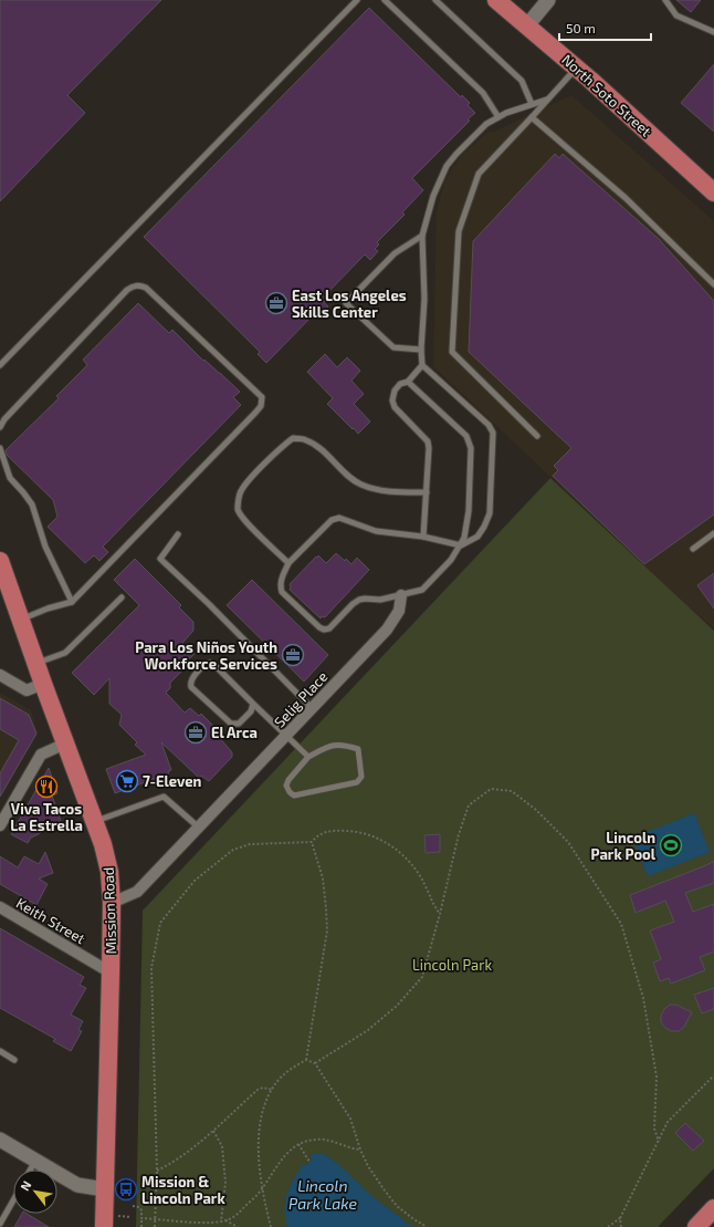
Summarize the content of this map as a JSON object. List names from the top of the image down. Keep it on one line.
{"streets":{"main road":["North Soto Street","Mission Road"],"street":["Selig Place","Keith Street"]},"crossings":[["Selig Place","Mission Road"],["Mission Road","Keith Street"]],"water":["Lincoln Park Lake"],"parks":["Lincoln Park"],"places":{"office":["East Los Angeles Skills Center","Para Los Niños Youth Workforce Services","El Arca"],"supermarket":["7-Eleven"],"restaurant":["Viva Tacos La Estrella"],"sports":["Lincoln Park Pool"],"bus stop":["Mission & Lincoln Park"]},"scale_bar":"50 m","north":"top left"}
